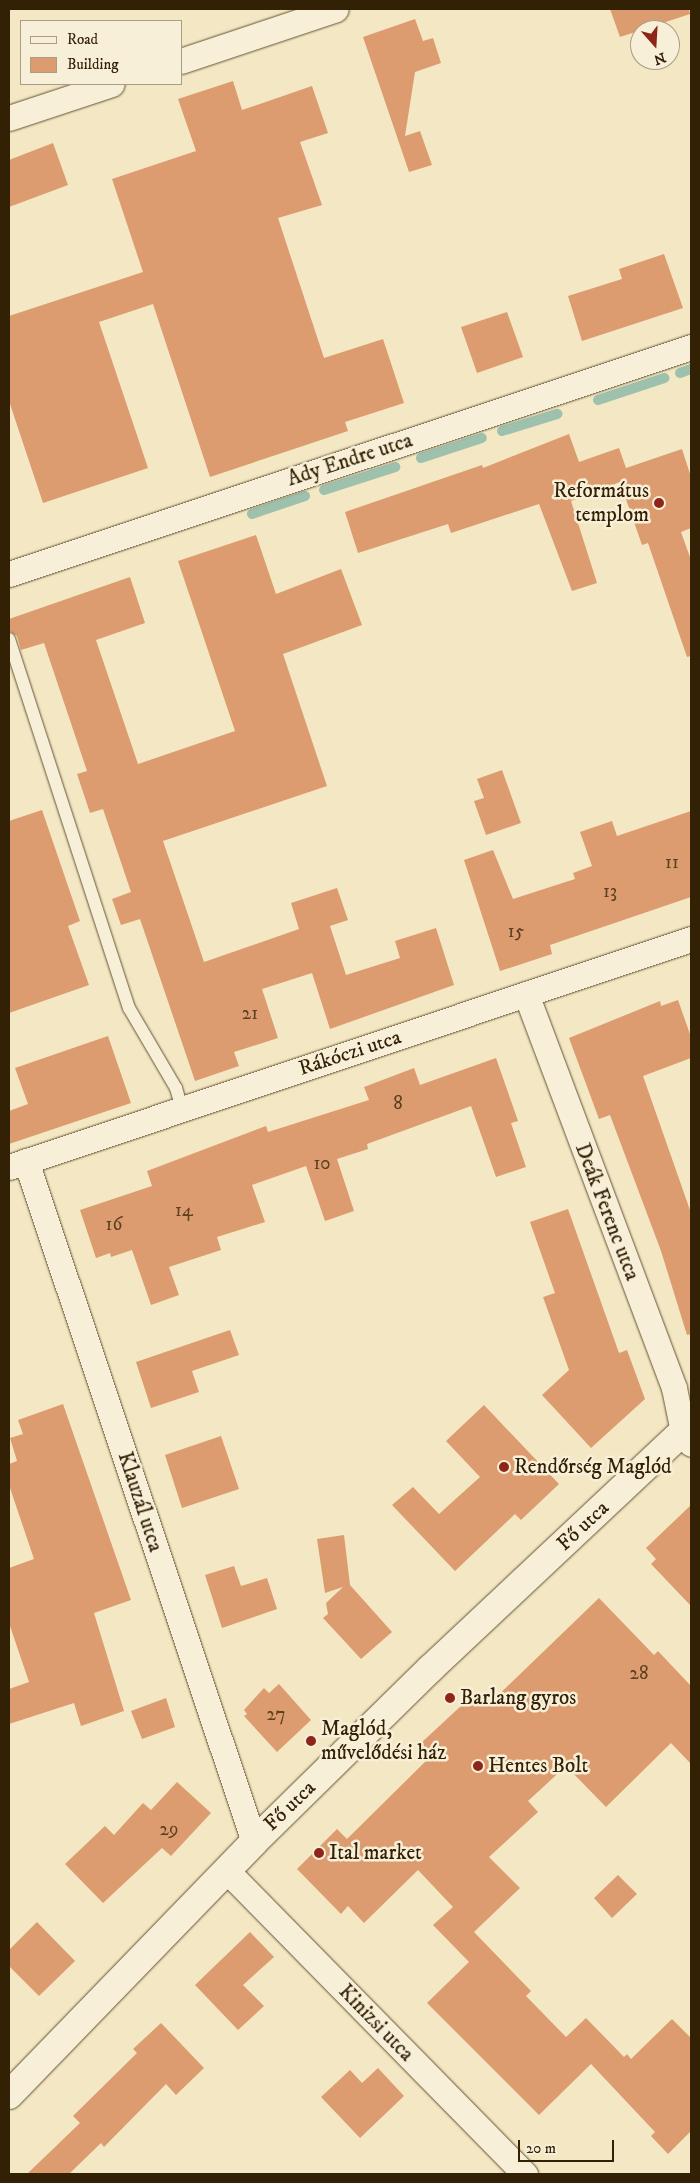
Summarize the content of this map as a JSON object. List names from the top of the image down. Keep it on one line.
{"streets":{"main road":["Fő utca"],"street":["Ady Endre utca","Rákóczi utca","Deák Ferenc utca","Klauzál utca","Kinizsi utca"]},"crossings":[["Rákóczi utca","Deák Ferenc utca"],["Rákóczi utca","Klauzál utca"],["Deák Ferenc utca","Fő utca"],["Klauzál utca","Fő utca"],["Fő utca","Kinizsi utca"]],"places":["Református templom","Rendőrség Maglód","Barlang gyros","Maglód, művelődési ház","Hentes Bolt","Ital market"],"house_numbers":["11","13","15","21","8","10","14","16","28","27","29"],"legend":["Road","Building"],"scale_bar":"20 m","north":"bottom"}
